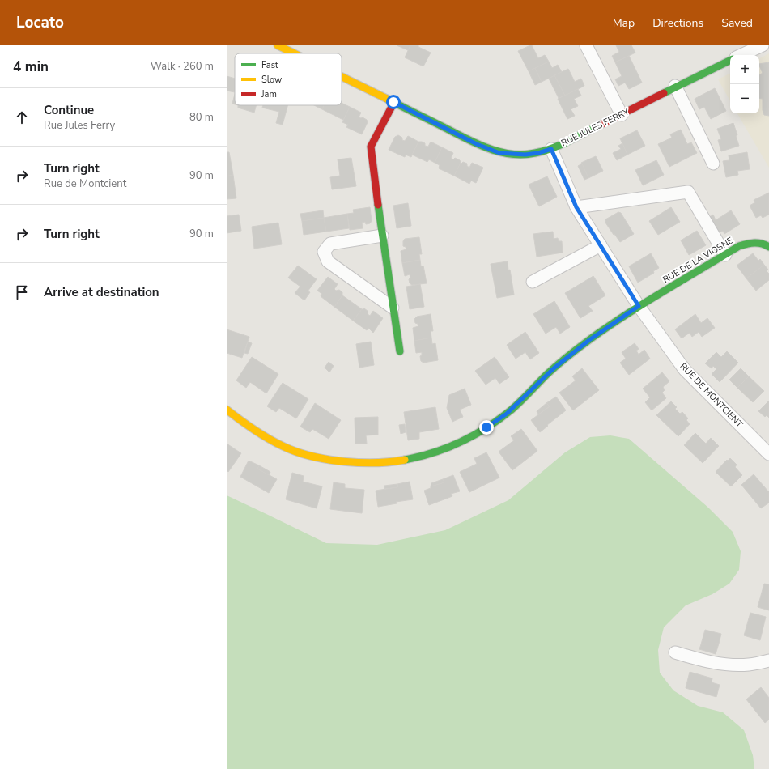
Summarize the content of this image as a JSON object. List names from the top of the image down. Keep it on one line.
{"streets":{"street":["RUE JULES FERRY","RUE DE LA VIOSNE","RUE DE MONTCIENT"]},"crossings":[["RUE JULES FERRY","RUE DE MONTCIENT"],["RUE DE LA VIOSNE","RUE DE MONTCIENT"]],"legend":["Fast","Slow","Jam"],"page":{"header":"Locato","nav":["Map","Directions","Saved"],"heading":["4 min","Walk · 260 m"],"map_buttons":["+","−"],"list":[["Continue","Rue Jules Ferry","80 m"],["Turn right","Rue de Montcient","90 m"],["Turn right","90 m"],"Arrive at destination"]}}
